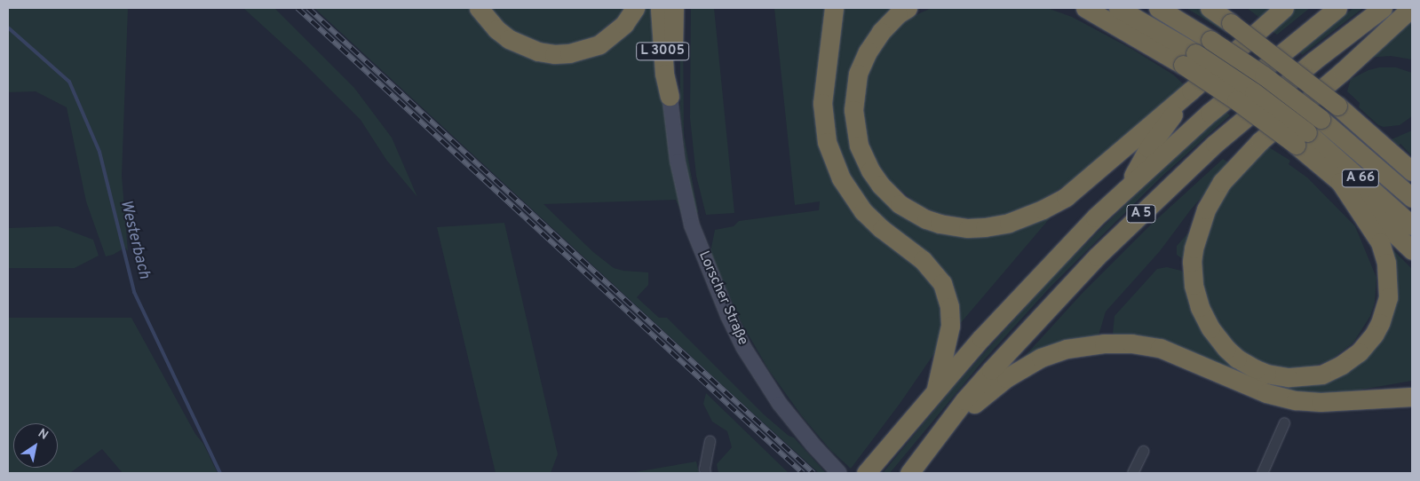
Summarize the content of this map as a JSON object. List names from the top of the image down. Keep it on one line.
{"streets":{"highway":["L 3005","A 66","A 5"],"main road":["Lorscher Straße"]},"crossings":[["L 3005","Lorscher Straße"]],"water":["Westerbach"],"north":"top right"}
